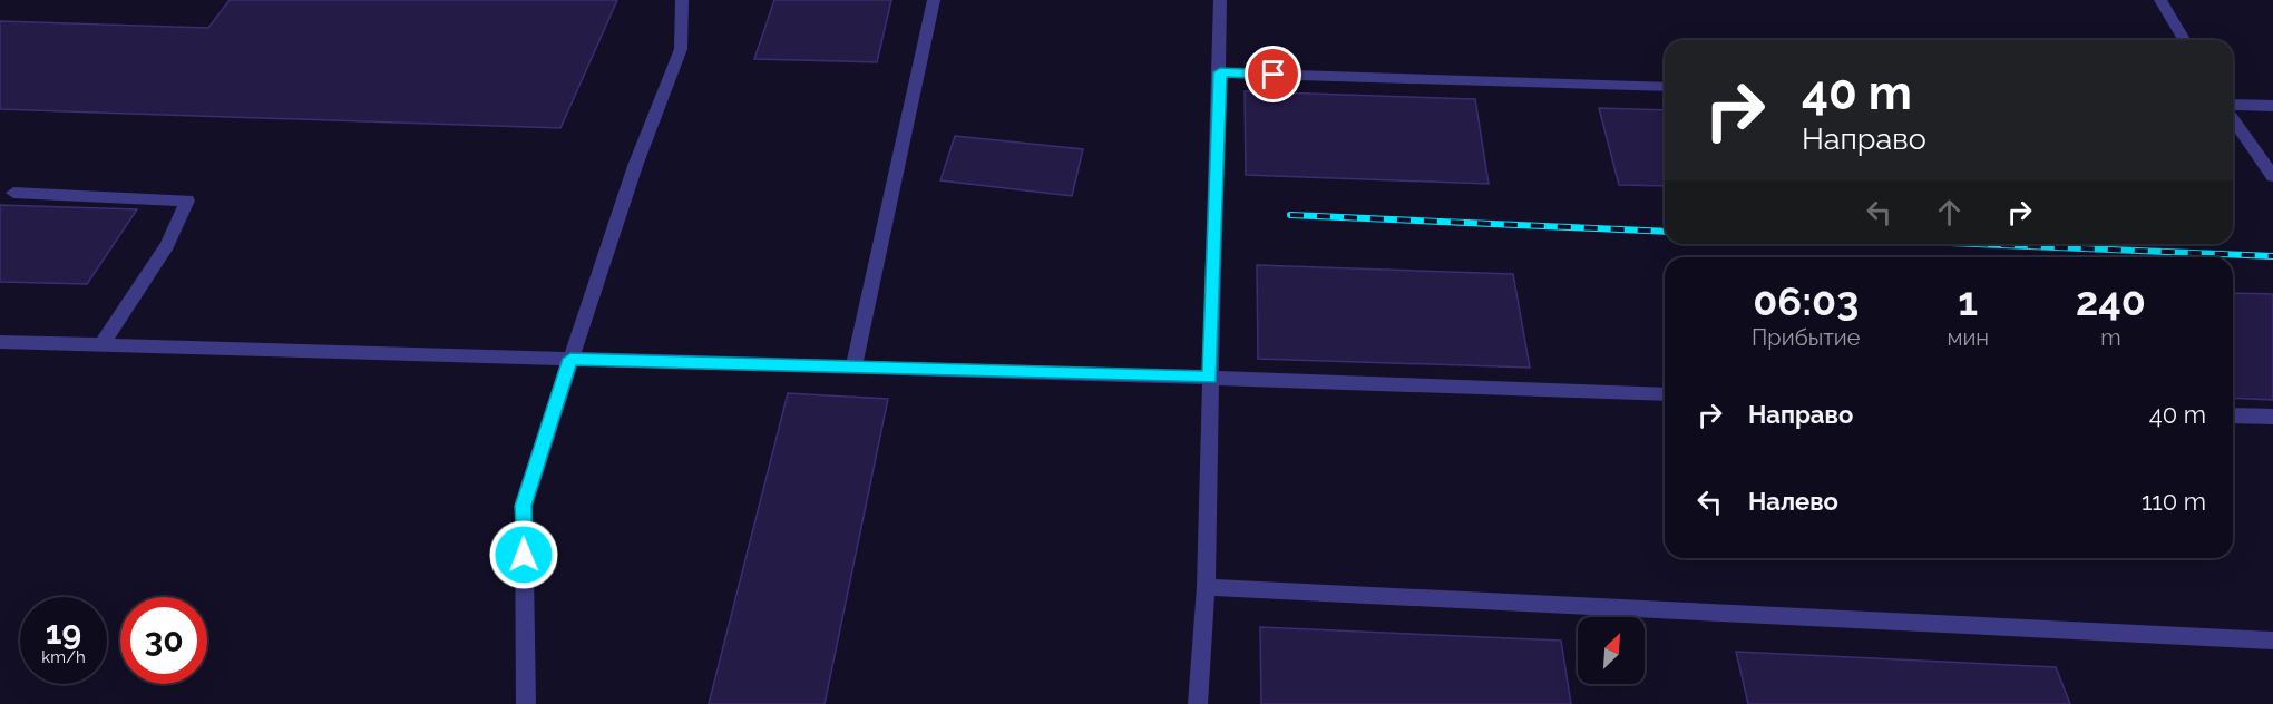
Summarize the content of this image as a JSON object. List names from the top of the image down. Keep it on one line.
{"north":"top right","page":{"turn":["40 m","Направо"],"eta":["06:03","Прибытие","1","мин","240","m"],"list":[{"name":"Направо","value":"40 m"},{"name":"Налево","value":"110 m"}],"speed":"19 km/h","limit":"30"}}
